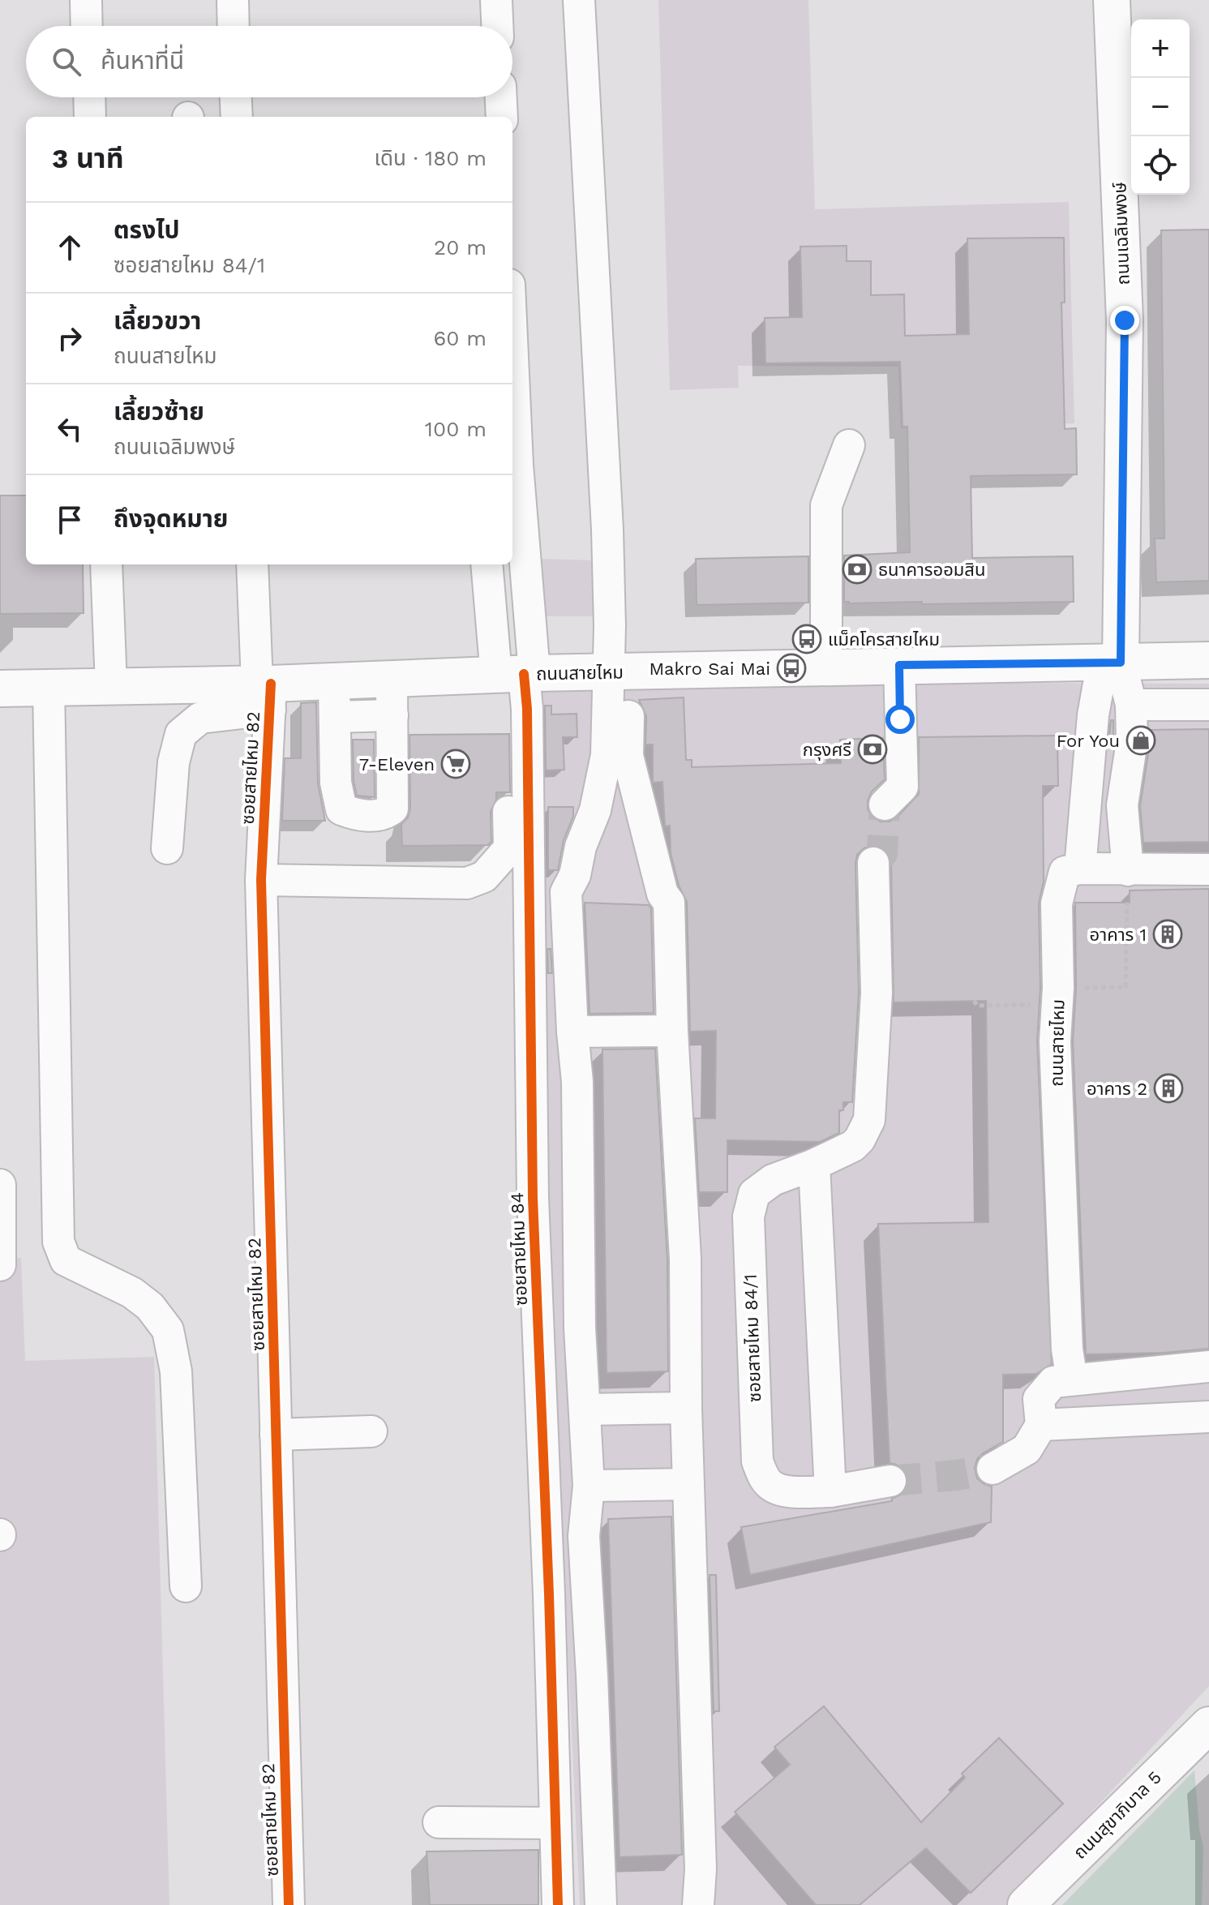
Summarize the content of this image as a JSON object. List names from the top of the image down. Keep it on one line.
{"streets":{"main road":["ถนนเฉลิมพงษ์","ถนนสายไหม","ถนนสุขาภิบาล 5"],"street":["ซอยสายไหม 82","ซอยสายไหม 84","ซอยสายไหม 84/1"]},"crossings":[["ถนนเฉลิมพงษ์","ถนนสายไหม"],["ถนนสายไหม","ซอยสายไหม 82"],["ถนนสายไหม","ซอยสายไหม 84"]],"places":{"bank":["ธนาคารออมสิน","กรุงศรี"],"bus stop":["แม็คโครสายไหม","Makro Sai Mai"],"shop":["For You"],"supermarket":["7-Eleven"],"building":["อาคาร 1","อาคาร 2"]},"page":{"map_buttons":["+","−"],"search":"ค้นหาที่นี่","heading":["3 นาที","เดิน · 180 m"],"list":[["ตรงไป","ซอยสายไหม 84/1","20 m"],["เลี้ยวขวา","ถนนสายไหม","60 m"],["เลี้ยวซ้าย","ถนนเฉลิมพงษ์","100 m"],"ถึงจุดหมาย"]}}
